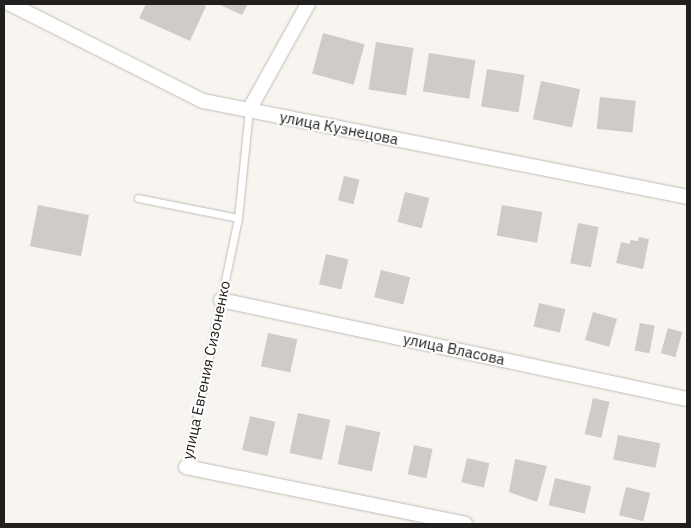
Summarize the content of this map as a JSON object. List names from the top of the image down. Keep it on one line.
{"streets":{"street":["улица Кузнецова","улица Власова","улица Евгения Сизоненко"]},"crossings":[["улица Кузнецова","улица Евгения Сизоненко"],["улица Власова","улица Евгения Сизоненко"]]}
